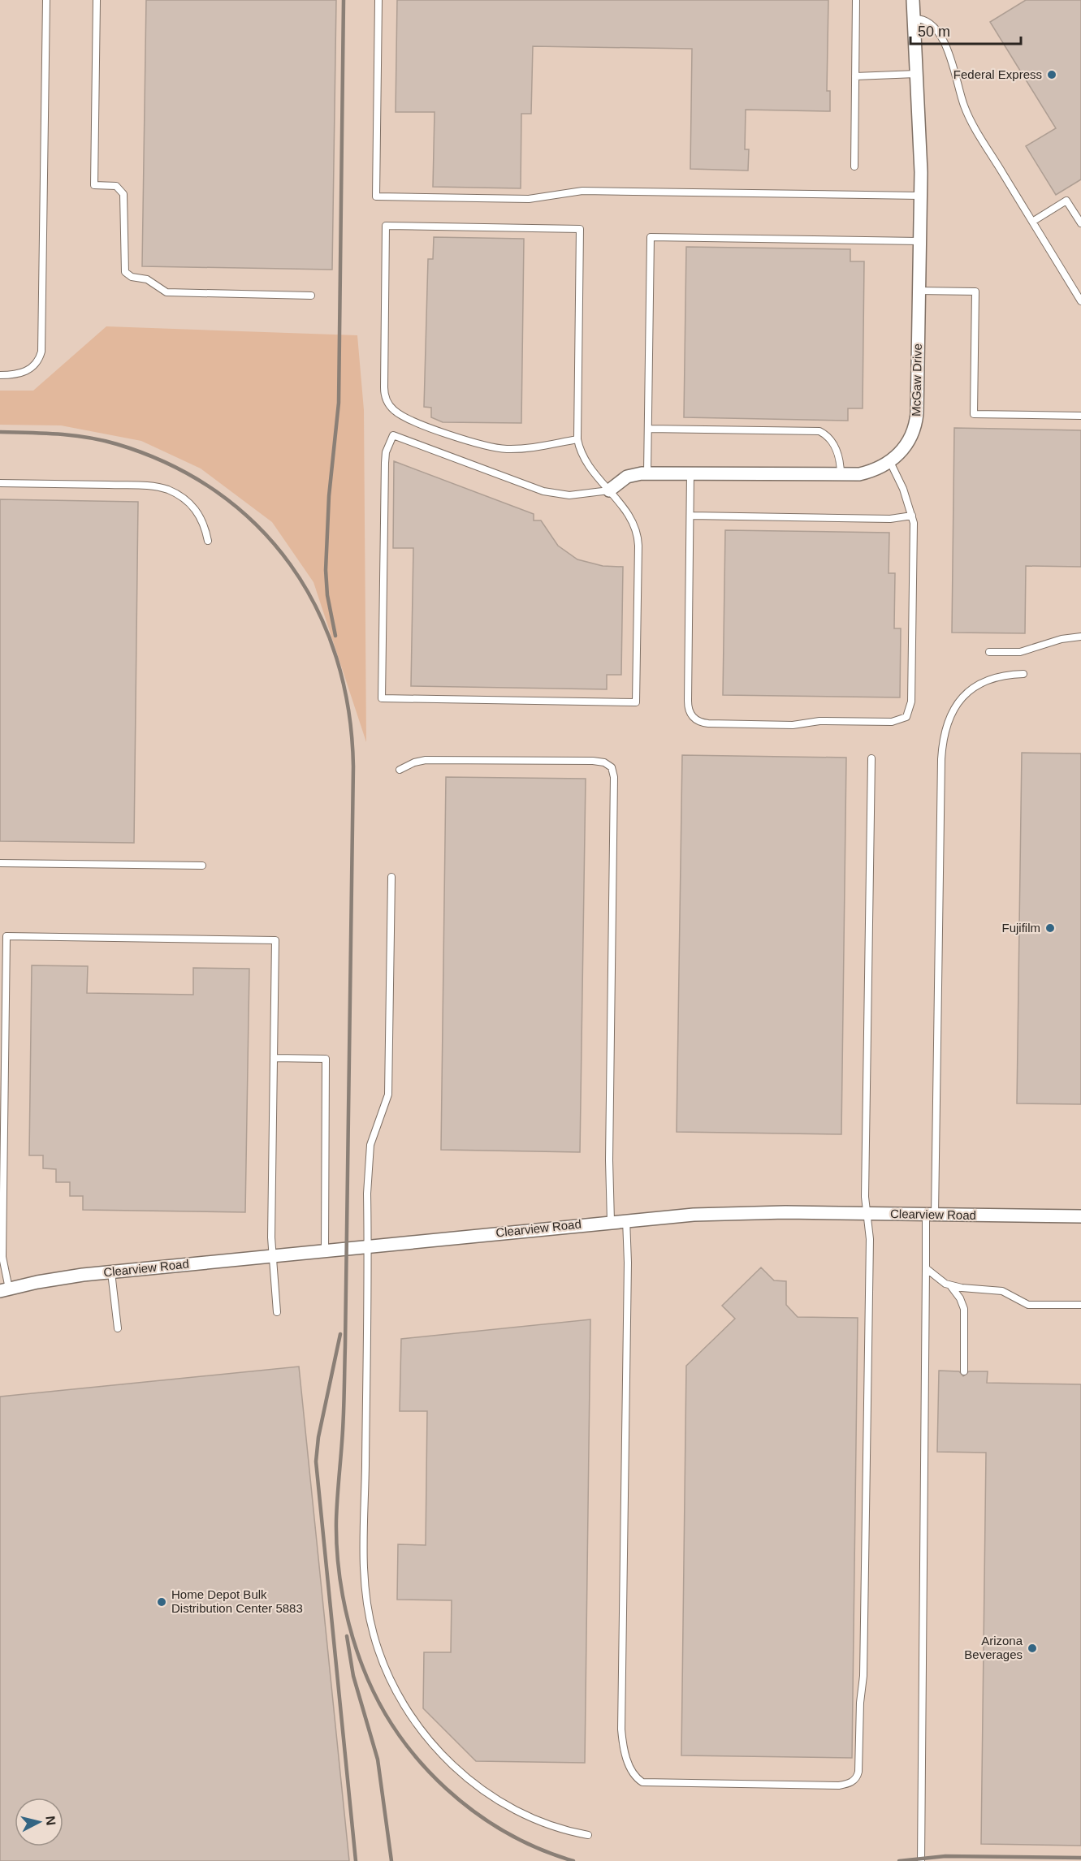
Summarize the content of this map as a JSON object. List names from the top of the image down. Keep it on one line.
{"streets":{"street":["McGaw Drive","Clearview Road"]},"places":["Federal Express","Fujifilm","Home Depot Bulk Distribution Center 5883","Arizona Beverages"],"scale_bar":"50 m","north":"right"}
